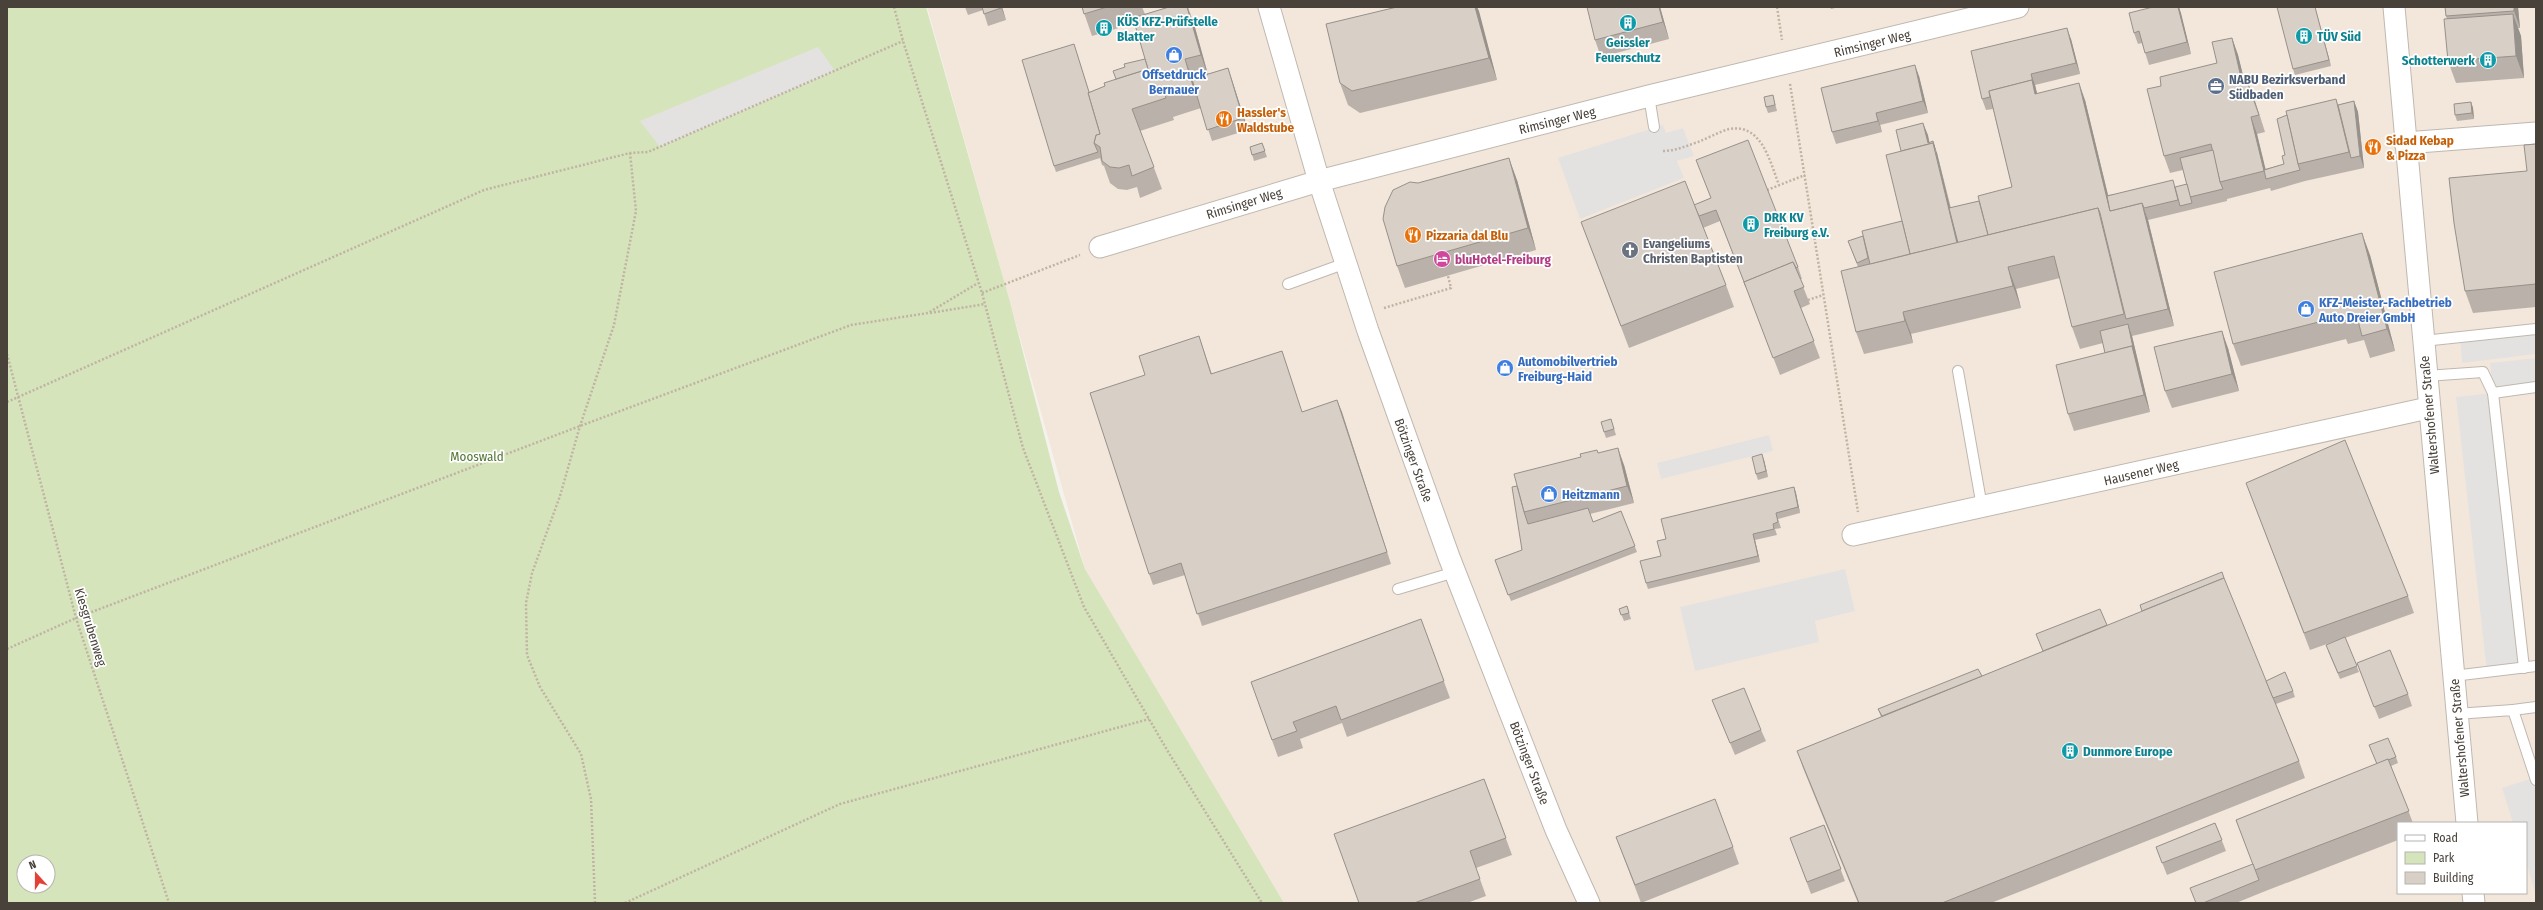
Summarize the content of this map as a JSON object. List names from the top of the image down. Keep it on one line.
{"streets":{"street":["Rimsinger Weg","Waltershofener Straße","Bötzinger Straße","Hausener Weg"],"path":["Kiesgrubenweg"]},"crossings":[["Rimsinger Weg","Bötzinger Straße"],["Waltershofener Straße","Hausener Weg"]],"parks":["Mooswald"],"places":{"building":["Geissler Feuerschutz","KÜS KFZ-Prüfstelle Blatter","TÜV Süd","Schotterwerk","DRK KV Freiburg e.V.","Dunmore Europe"],"shop":["Offsetdruck Bernauer","KFZ-Meister-Fachbetrieb Auto Dreier GmbH","Automobilvertrieb Freiburg-Haid","Heitzmann"],"office":["NABU Bezirksverband Südbaden"],"restaurant":["Hassler's Waldstube","Sidad Kebap & Pizza","Pizzaria dal Blu"],"church":["Evangeliums Christen Baptisten"],"hotel":["bluHotel-Freiburg"]},"legend":["Road","Park","Building"],"north":"top"}
